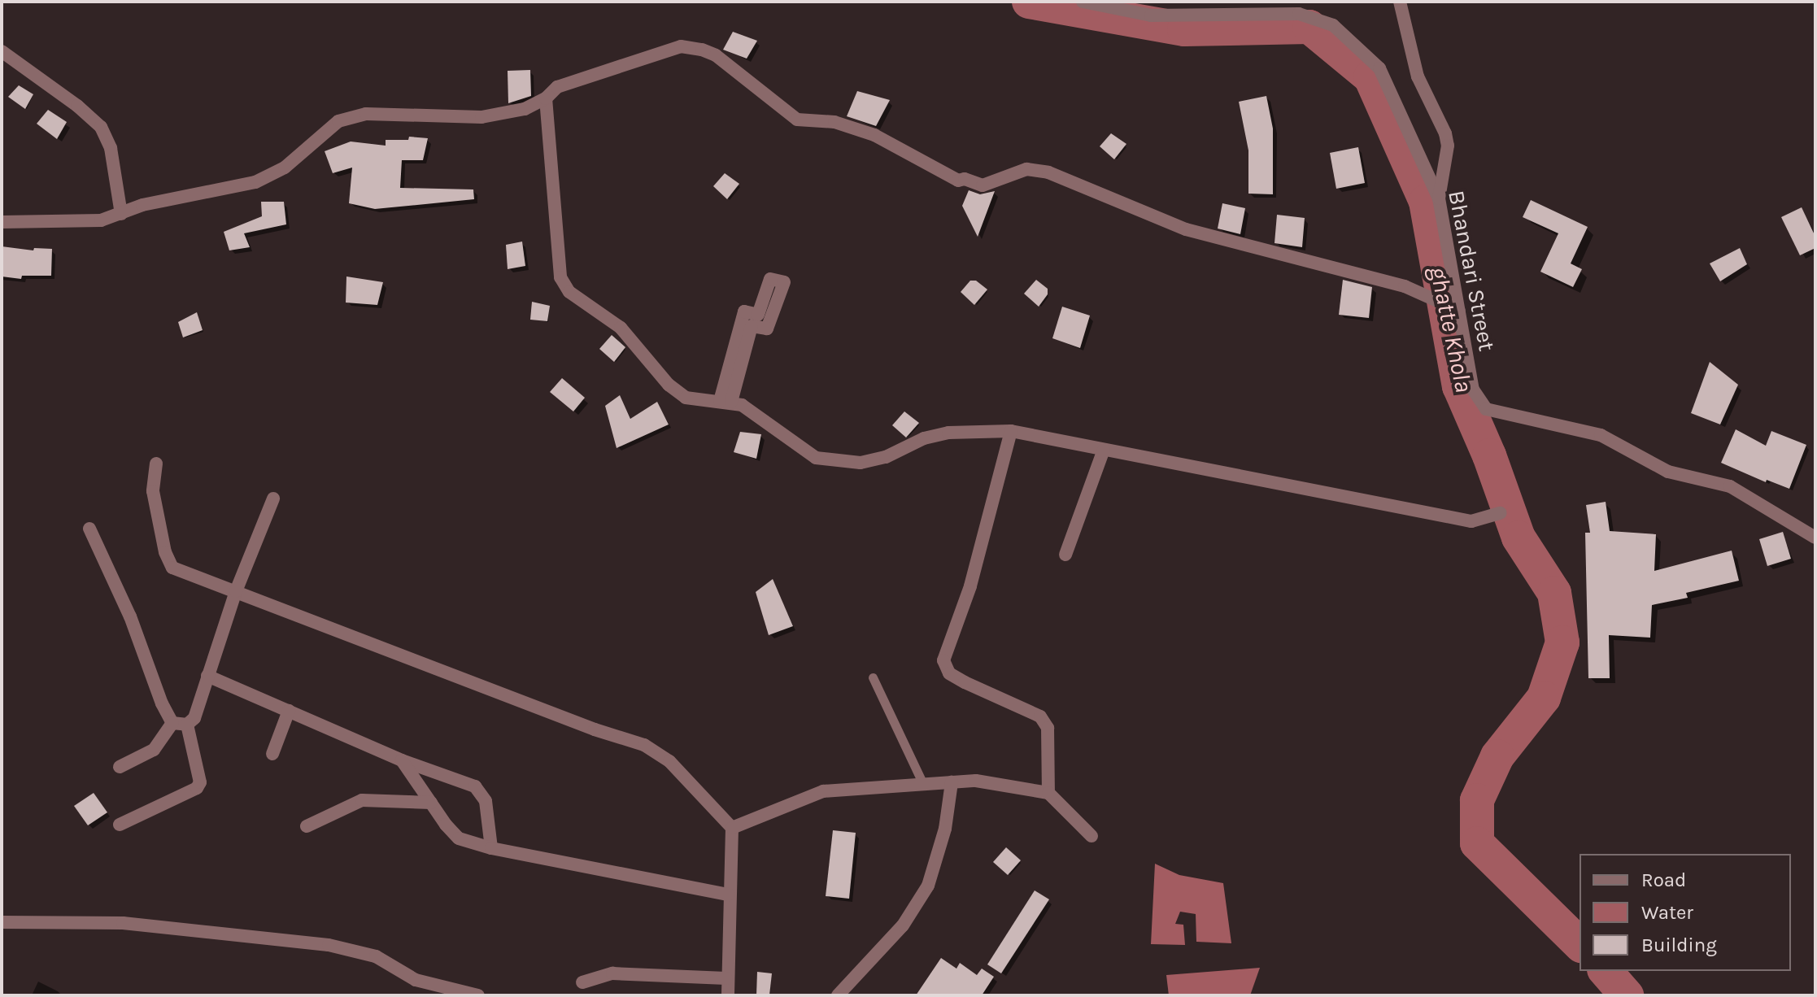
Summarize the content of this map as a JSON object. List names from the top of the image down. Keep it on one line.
{"streets":{"street":["Bhandari Street"]},"water":["ghatte Khola"],"legend":["Road","Water","Building"]}
